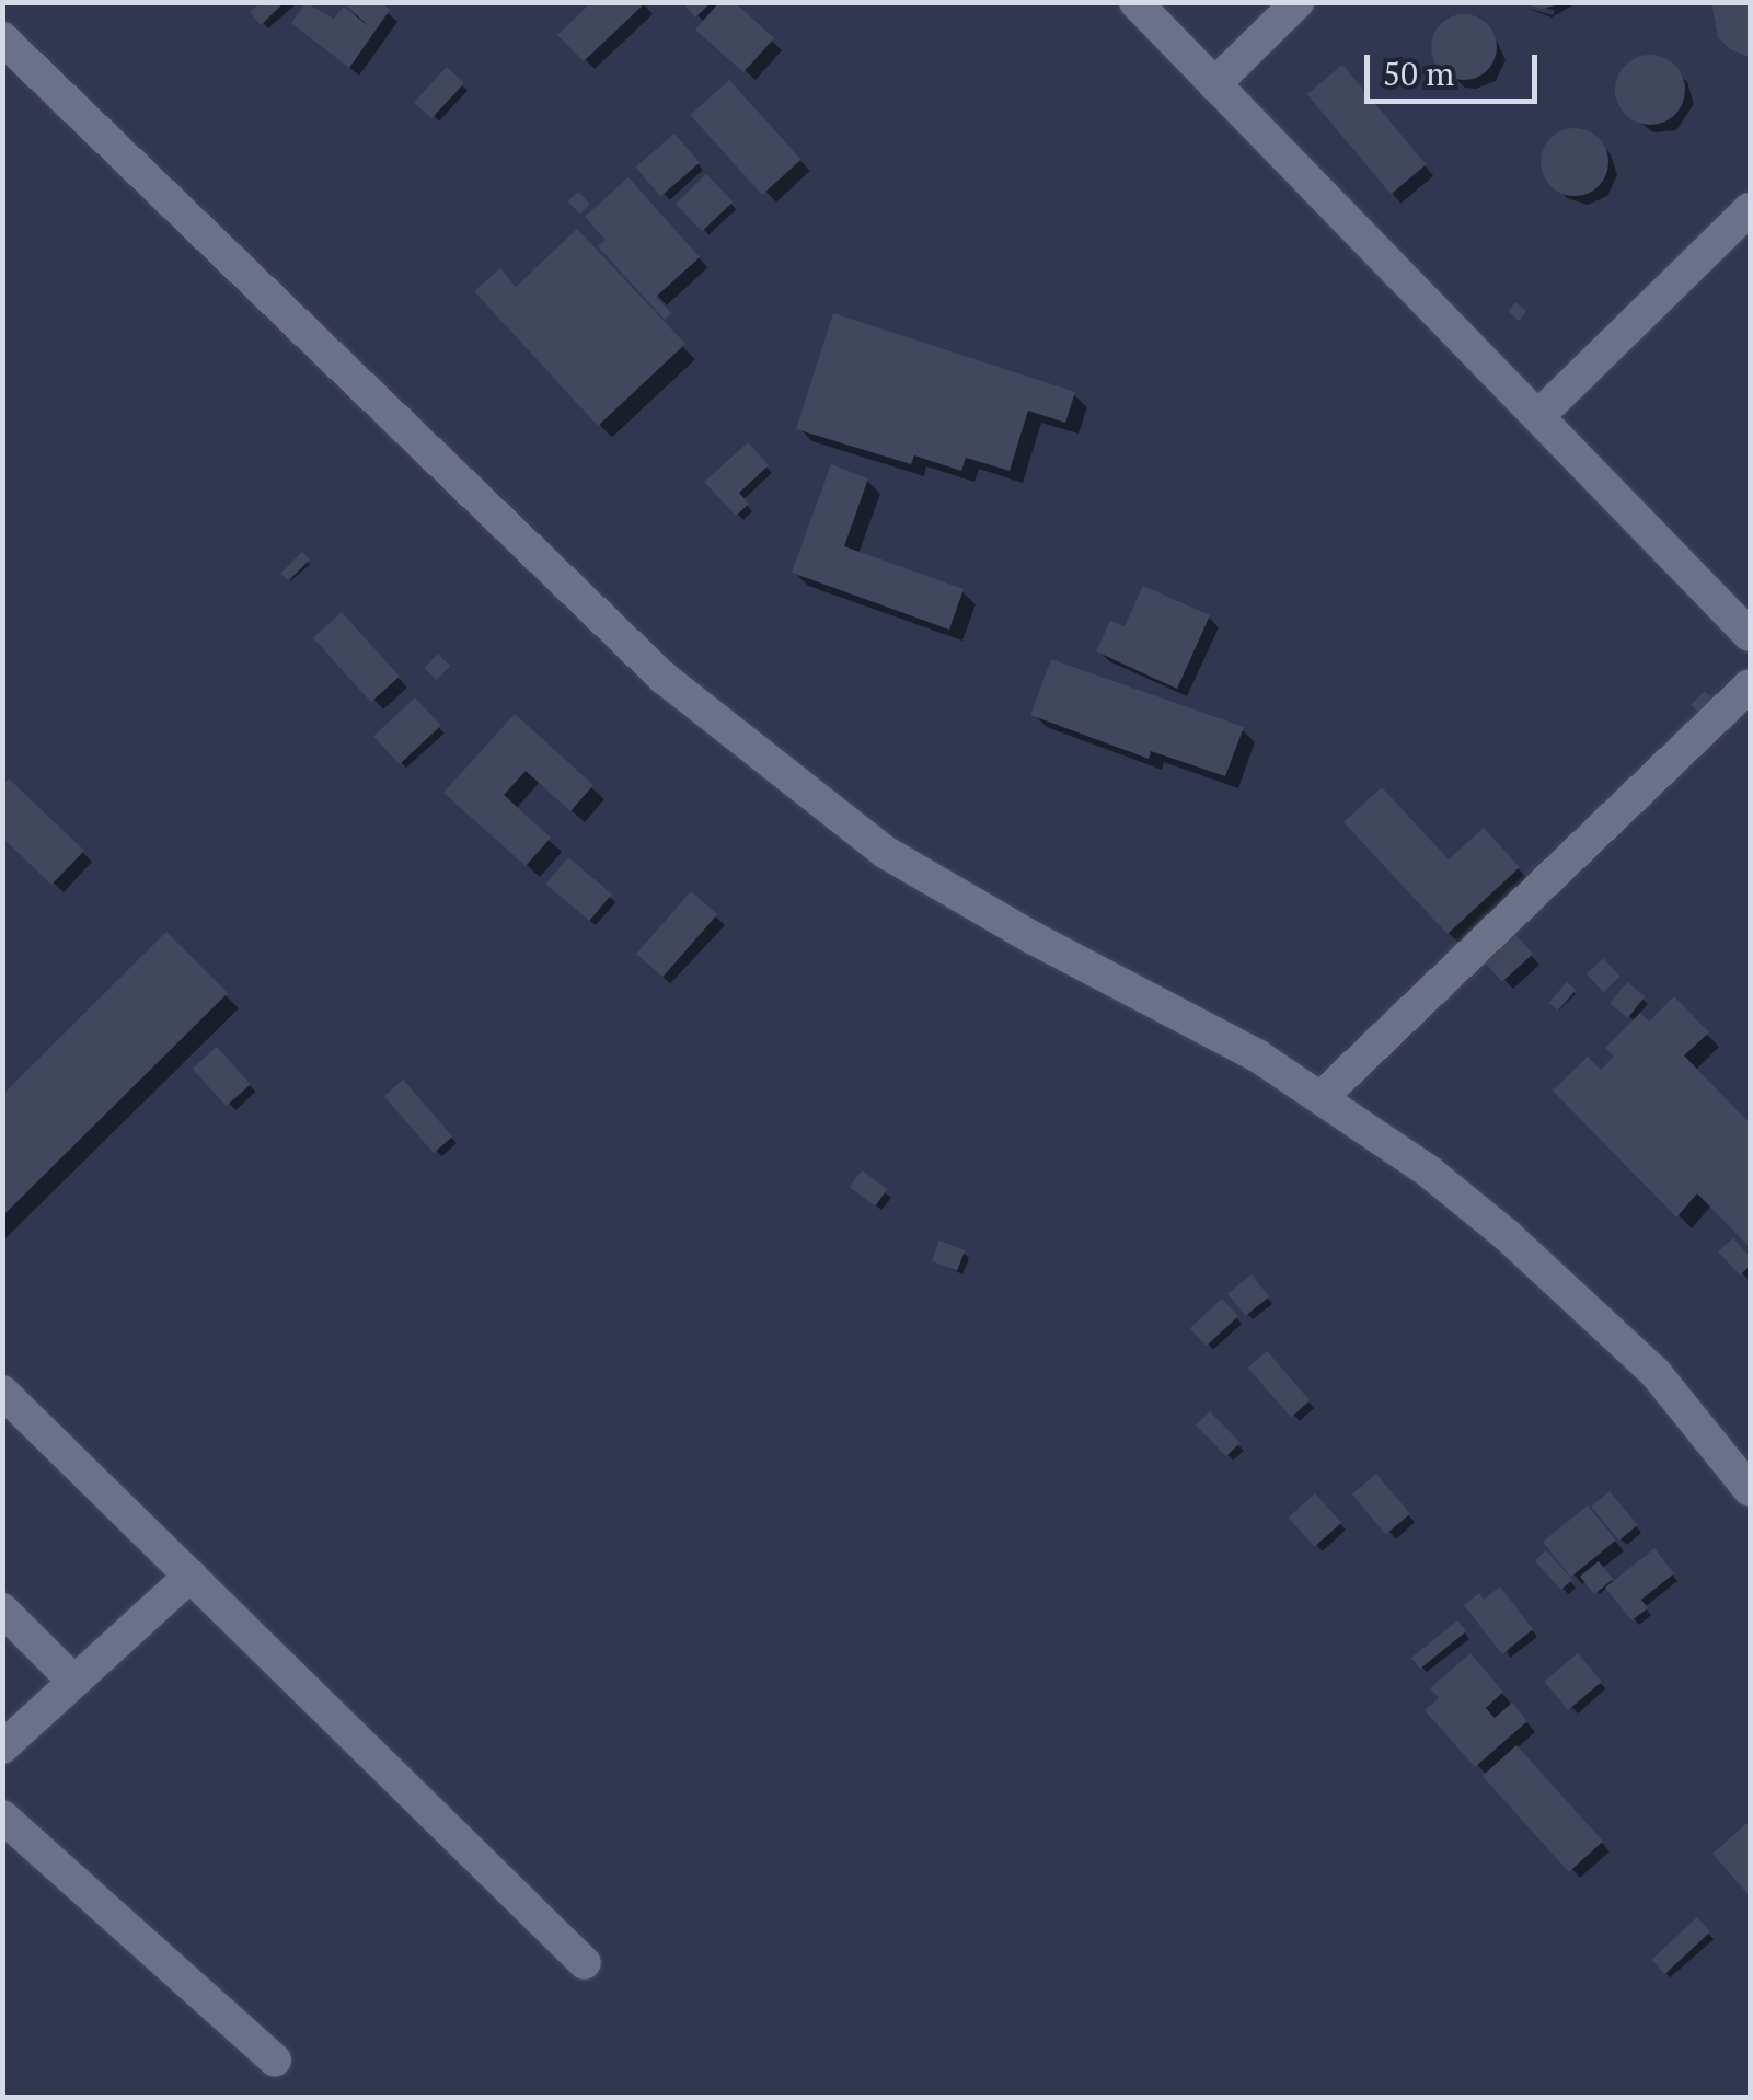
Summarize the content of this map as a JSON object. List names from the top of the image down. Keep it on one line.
{"scale_bar":"50 m"}
